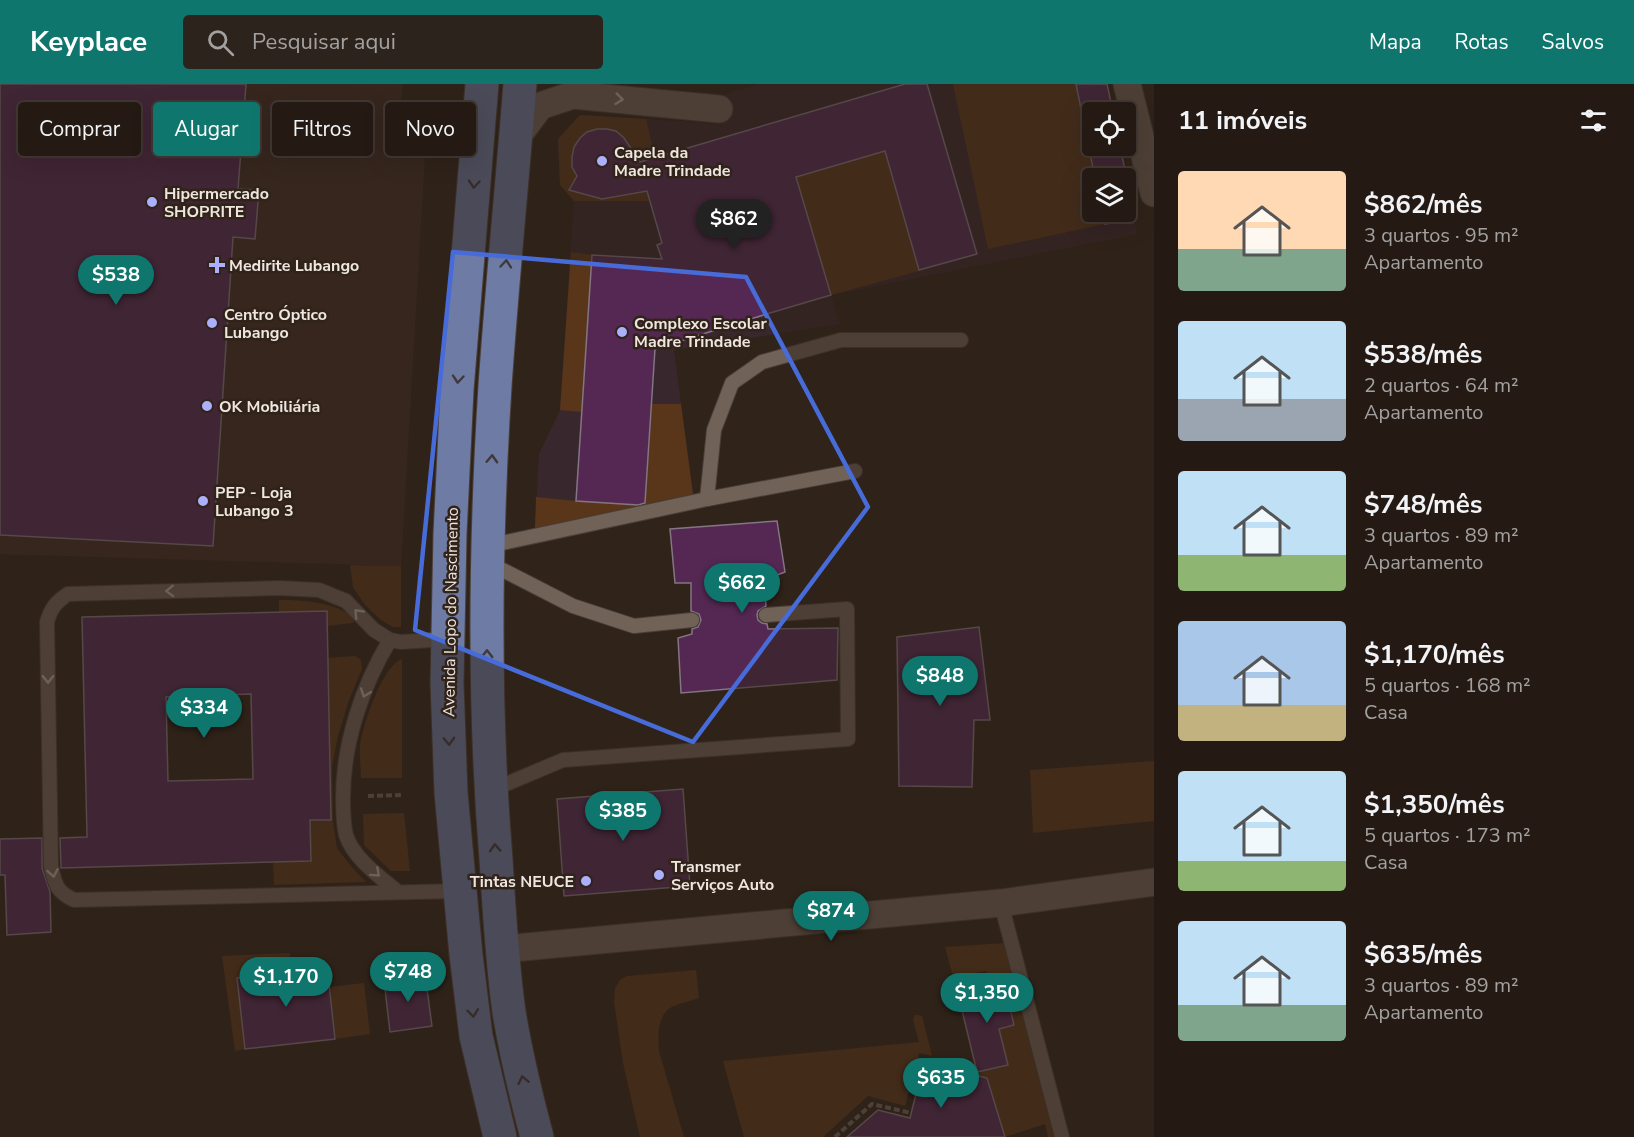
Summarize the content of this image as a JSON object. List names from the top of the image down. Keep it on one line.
{"streets":{"main road":["Avenida Lopo do Nascimento"]},"places":{"other":["Capela da Madre Trindade","Hipermercado SHOPRITE","Centro Óptico Lubango","Complexo Escolar Madre Trindade","OK Mobiliária","PEP - Loja Lubango 3","Transmer Serviços Auto","Tintas NEUCE"],"health":["Medirite Lubango"]},"page":{"header":"Keyplace","search":"Pesquisar aqui","nav":["Mapa","Rotas","Salvos"],"heading":"11 imóveis","chip":["Comprar","Alugar","Filtros","Novo"],"list":[{"name":"$862/mês","note":"3 quartos · 95 m² · Apartamento"},{"name":"$538/mês","note":"2 quartos · 64 m² · Apartamento"},{"name":"$748/mês","note":"3 quartos · 89 m² · Apartamento"},{"name":"$1,170/mês","note":"5 quartos · 168 m² · Casa"},{"name":"$1,350/mês","note":"5 quartos · 173 m² · Casa"},{"name":"$635/mês","note":"3 quartos · 89 m² · Apartamento"}],"price":["$862","$538","$662","$848","$334","$385","$874","$748","$1,170","$1,350","$635"]}}
